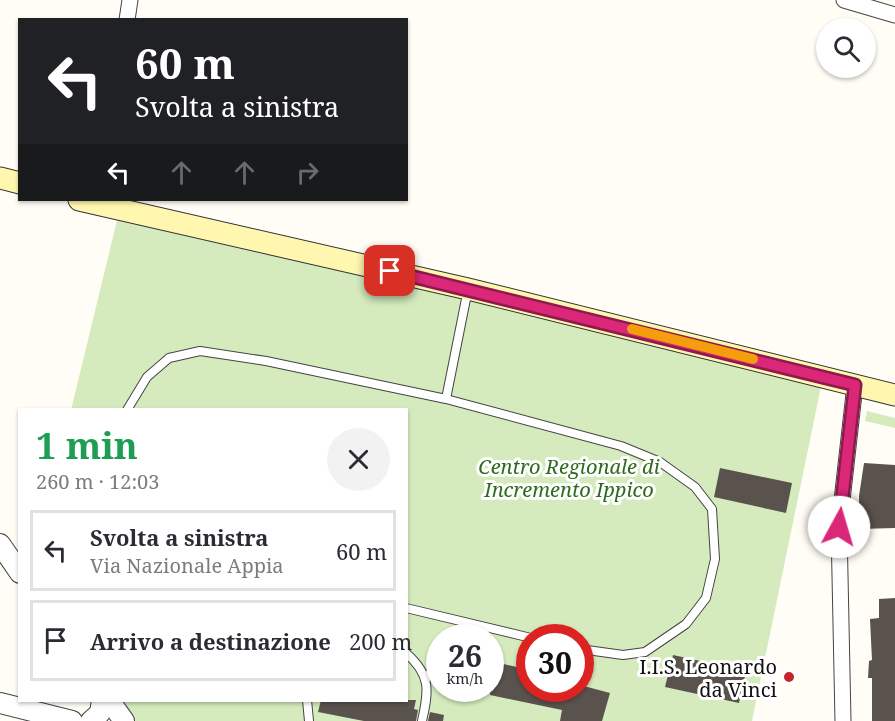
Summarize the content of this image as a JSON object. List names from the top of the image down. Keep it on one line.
{"parks":["Centro Regionale di Incremento Ippico"],"places":["I.I.S. Leonardo da Vinci"],"page":{"turn":["60 m","Svolta a sinistra"],"heading":["1 min","260 m · 12:03"],"list":[{"name":"Svolta a sinistra","note":"Via Nazionale Appia","value":"60 m"},{"name":"Arrivo a destinazione","value":"200 m"}],"speed":"26 km/h","limit":"30"}}
